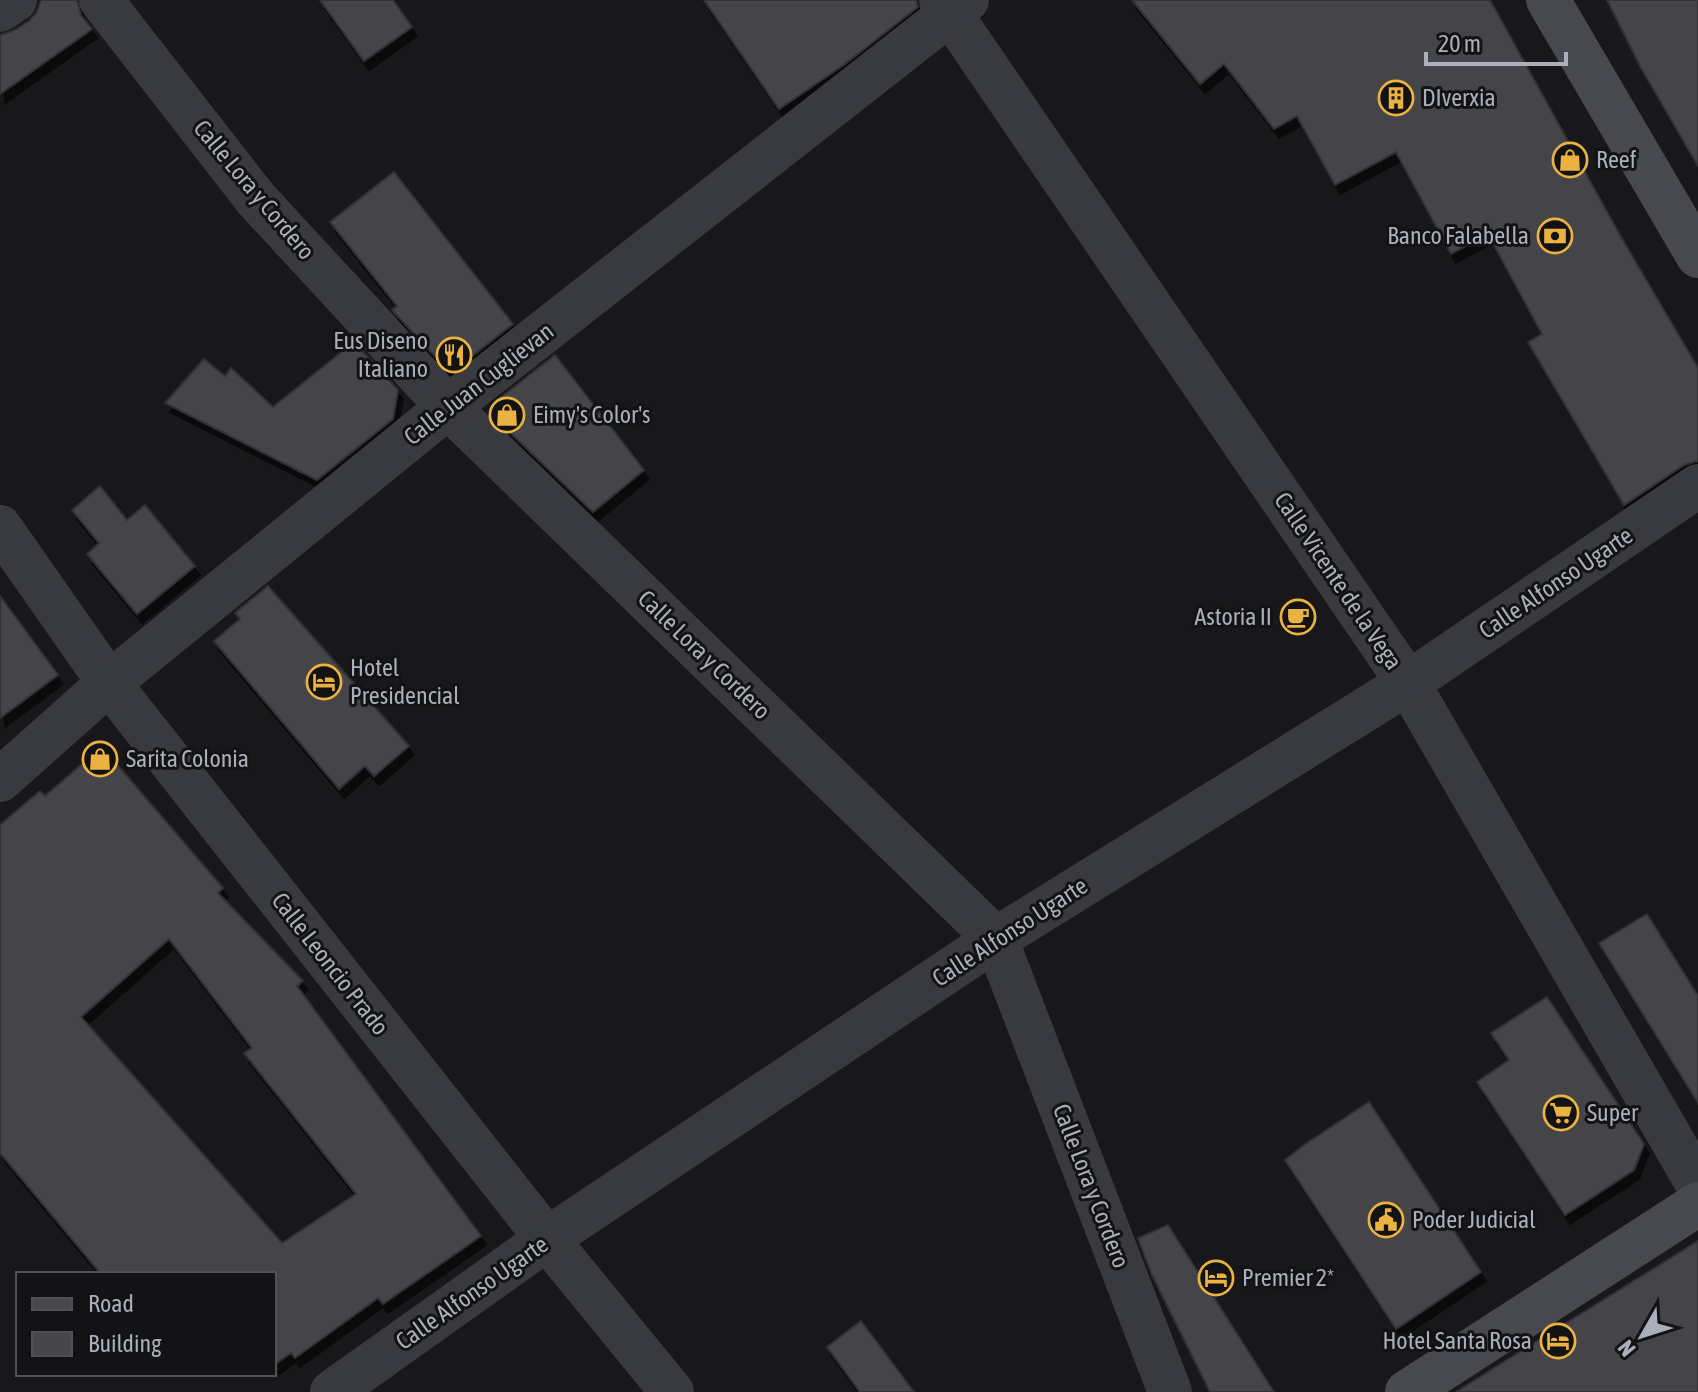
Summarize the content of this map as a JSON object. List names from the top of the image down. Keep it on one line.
{"streets":{"street":["Calle Lora y Cordero","Calle Juan Cuglievan","Calle Vicente de la Vega","Calle Alfonso Ugarte","Calle Leoncio Prado"]},"crossings":[["Calle Lora y Cordero","Calle Juan Cuglievan"],["Calle Lora y Cordero","Calle Alfonso Ugarte"],["Calle Juan Cuglievan","Calle Vicente de la Vega"],["Calle Juan Cuglievan","Calle Leoncio Prado"],["Calle Vicente de la Vega","Calle Alfonso Ugarte"],["Calle Alfonso Ugarte","Calle Leoncio Prado"]],"places":{"building":["DIverxia"],"shop":["Reef","Eimy's Color's","Sarita Colonia"],"bank":["Banco Falabella"],"restaurant":["Eus Diseno Italiano"],"cafe":["Astoria II"],"hotel":["Hotel Presidencial","Premier 2*","Hotel Santa Rosa"],"supermarket":["Super"],"public building":["Poder Judicial"]},"legend":["Road","Building"],"scale_bar":"20 m","north":"bottom left"}
